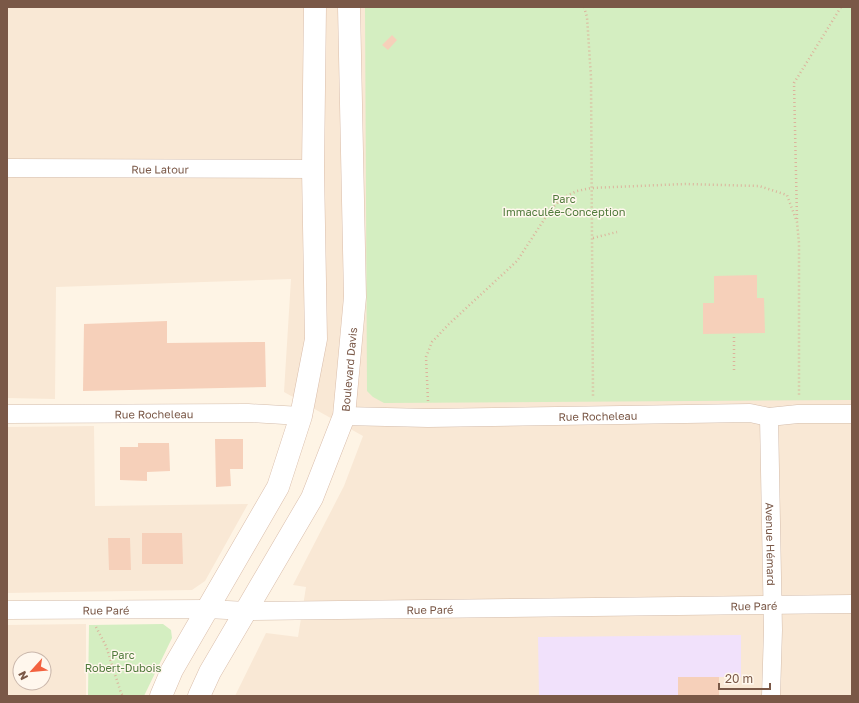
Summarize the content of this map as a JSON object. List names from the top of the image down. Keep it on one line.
{"streets":{"street":["Rue Latour","Boulevard Davis","Rue Rocheleau","Avenue Hémard","Rue Paré"]},"crossings":[["Boulevard Davis","Rue Rocheleau"],["Boulevard Davis","Rue Paré"],["Rue Rocheleau","Avenue Hémard"],["Avenue Hémard","Rue Paré"]],"parks":["Parc Immaculée-Conception","Parc Robert-Dubois"],"scale_bar":"20 m","north":"bottom left"}
